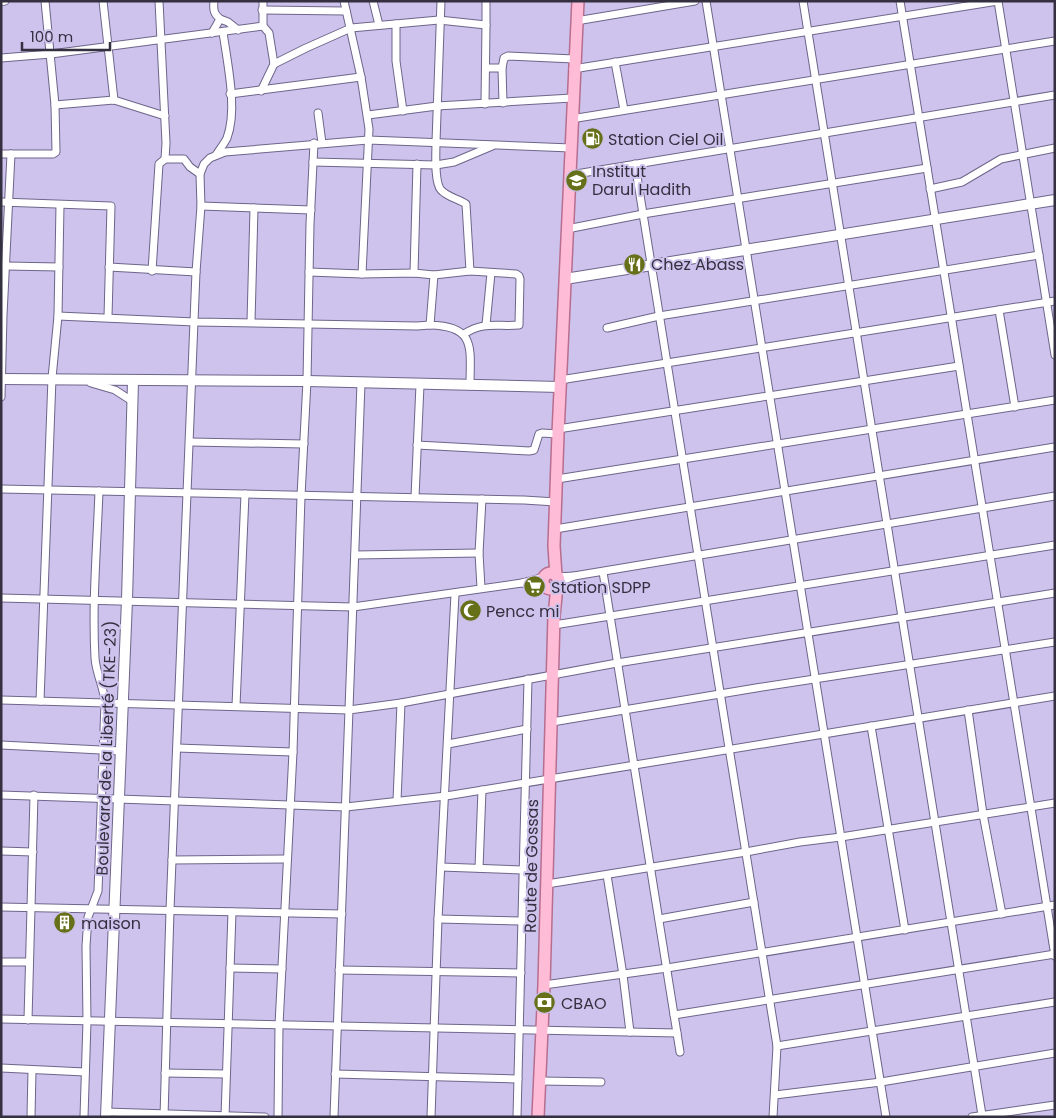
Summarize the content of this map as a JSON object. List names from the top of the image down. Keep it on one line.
{"streets":{"main road":["Route de Gossas"],"street":["Boulevard de la Liberté (TKE-23)"]},"places":{"fuel station":["Station Ciel Oil"],"school or university":["Institut Darul Hadith"],"restaurant":["Chez Abass"],"supermarket":["Station SDPP"],"mosque":["Pencc mi"],"building":["maison"],"bank":["CBAO"]},"scale_bar":"100 m"}
